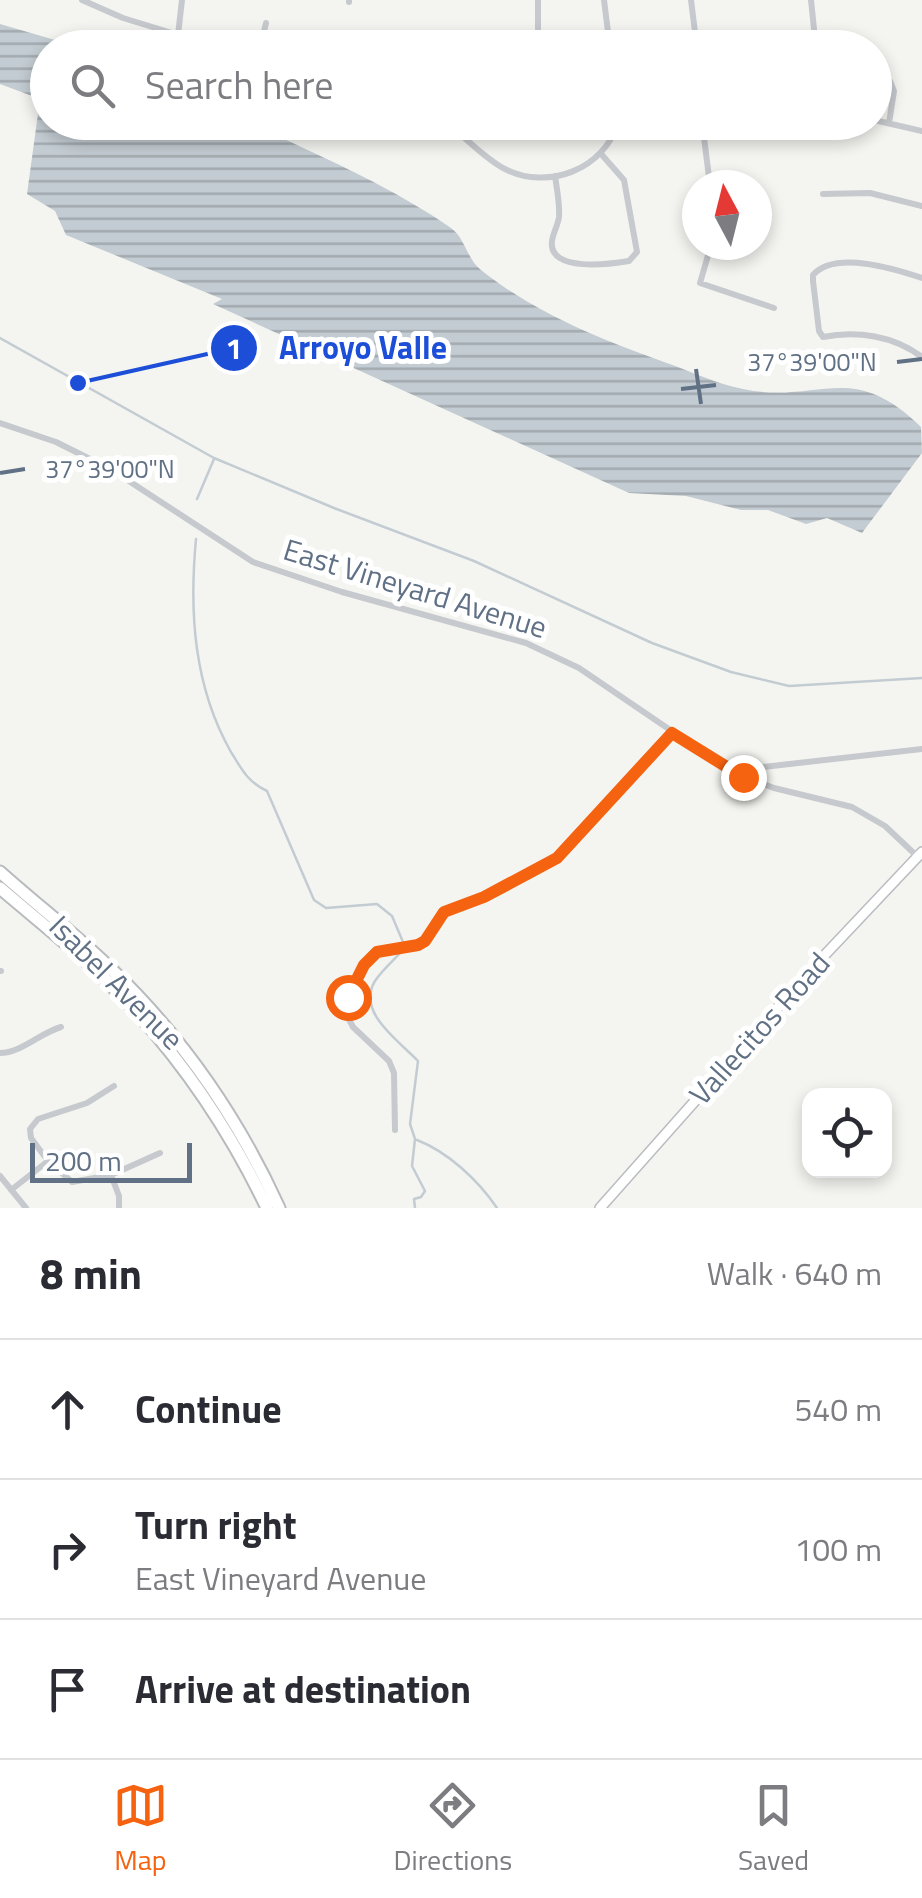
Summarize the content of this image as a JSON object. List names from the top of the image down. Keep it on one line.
{"streets":{"highway":["Isabel Avenue"],"main road":["Vallecitos Road"],"street":["East Vineyard Avenue"]},"crossings":[["East Vineyard Avenue","Vallecitos Road"]],"places":["Arroyo Valle"],"scale_bar":"200 m","north":"top","page":{"search":"Search here","scale":"200 m","heading":["8 min","Walk · 640 m"],"list":[["Continue","540 m"],["Turn right","East Vineyard Avenue","100 m"],"Arrive at destination"],"nav":["Map","Directions","Saved"]},"coordinates":["37°39'00\"N"]}
